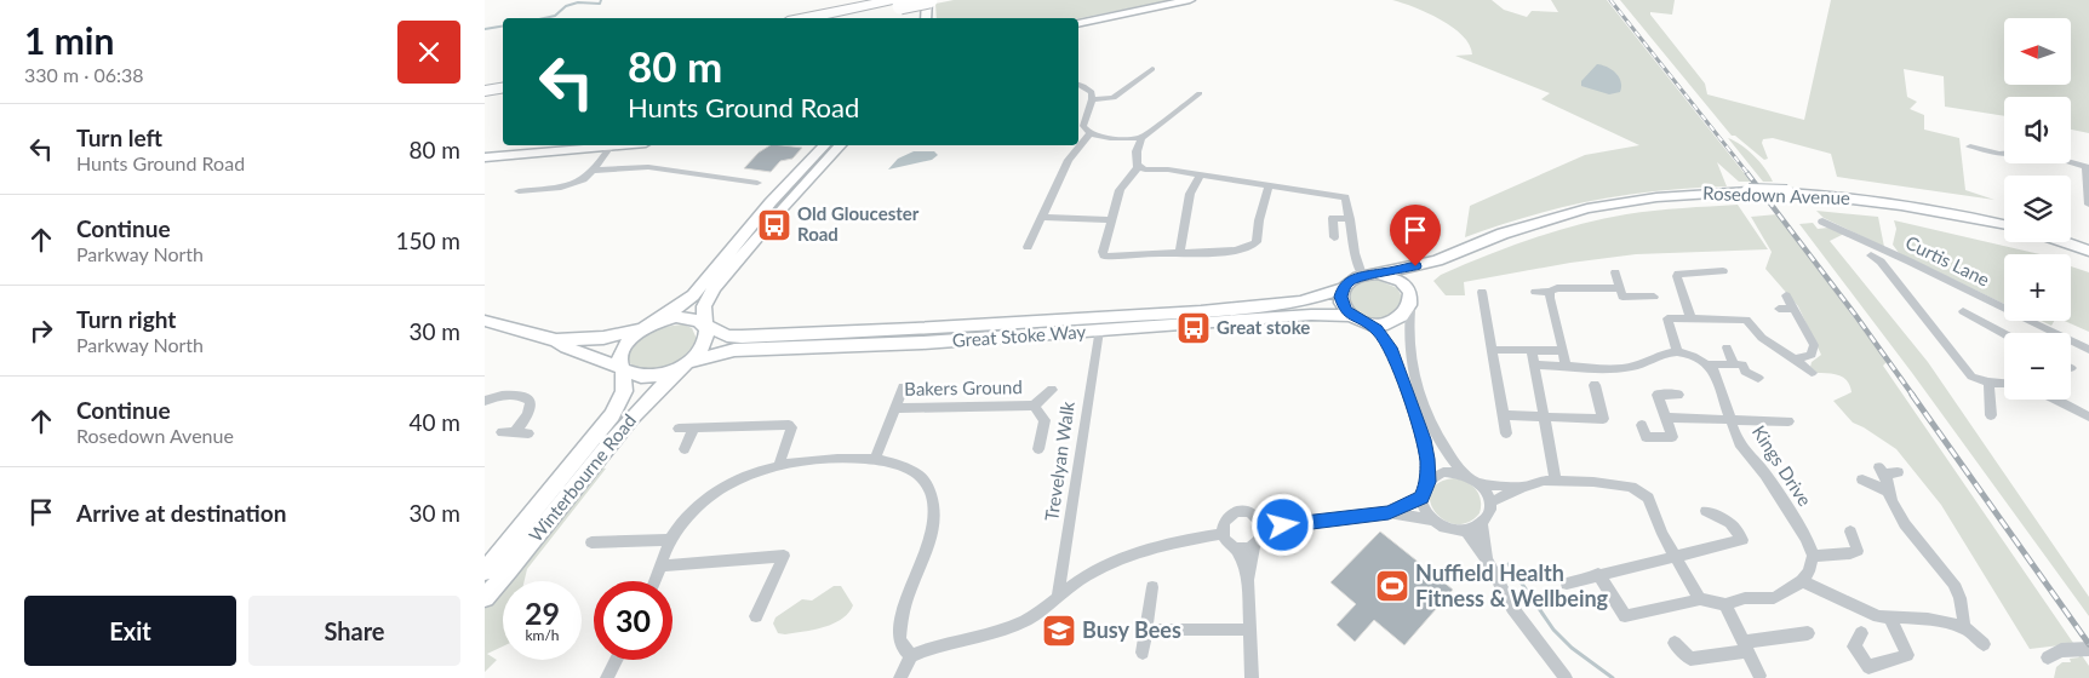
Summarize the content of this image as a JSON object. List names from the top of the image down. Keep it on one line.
{"streets":{"street":["Rosedown Avenue","Curtis Lane","Great Stoke Way","Bakers Ground","Trevelyan Walk","Kings Drive","Winterbourne Road"]},"crossings":[["Rosedown Avenue","Great Stoke Way"],["Great Stoke Way","Trevelyan Walk"],["Great Stoke Way","Winterbourne Road"]],"places":{"bus stop":["Old Gloucester Road","Great stoke"],"sports":["Nuffield Health Fitness & Wellbeing"],"school or university":["Busy Bees"]},"north":"left","page":{"heading":["1 min","330 m · 06:38"],"map_buttons":["+","−"],"turn":["80 m","Hunts Ground Road"],"list":[{"name":"Turn left","note":"Hunts Ground Road","value":"80 m"},{"name":"Continue","note":"Parkway North","value":"150 m"},{"name":"Turn right","note":"Parkway North","value":"30 m"},{"name":"Continue","note":"Rosedown Avenue","value":"40 m"},{"name":"Arrive at destination","value":"30 m"}],"speed":"29 km/h","limit":"30","buttons":["Exit","Share"]}}
